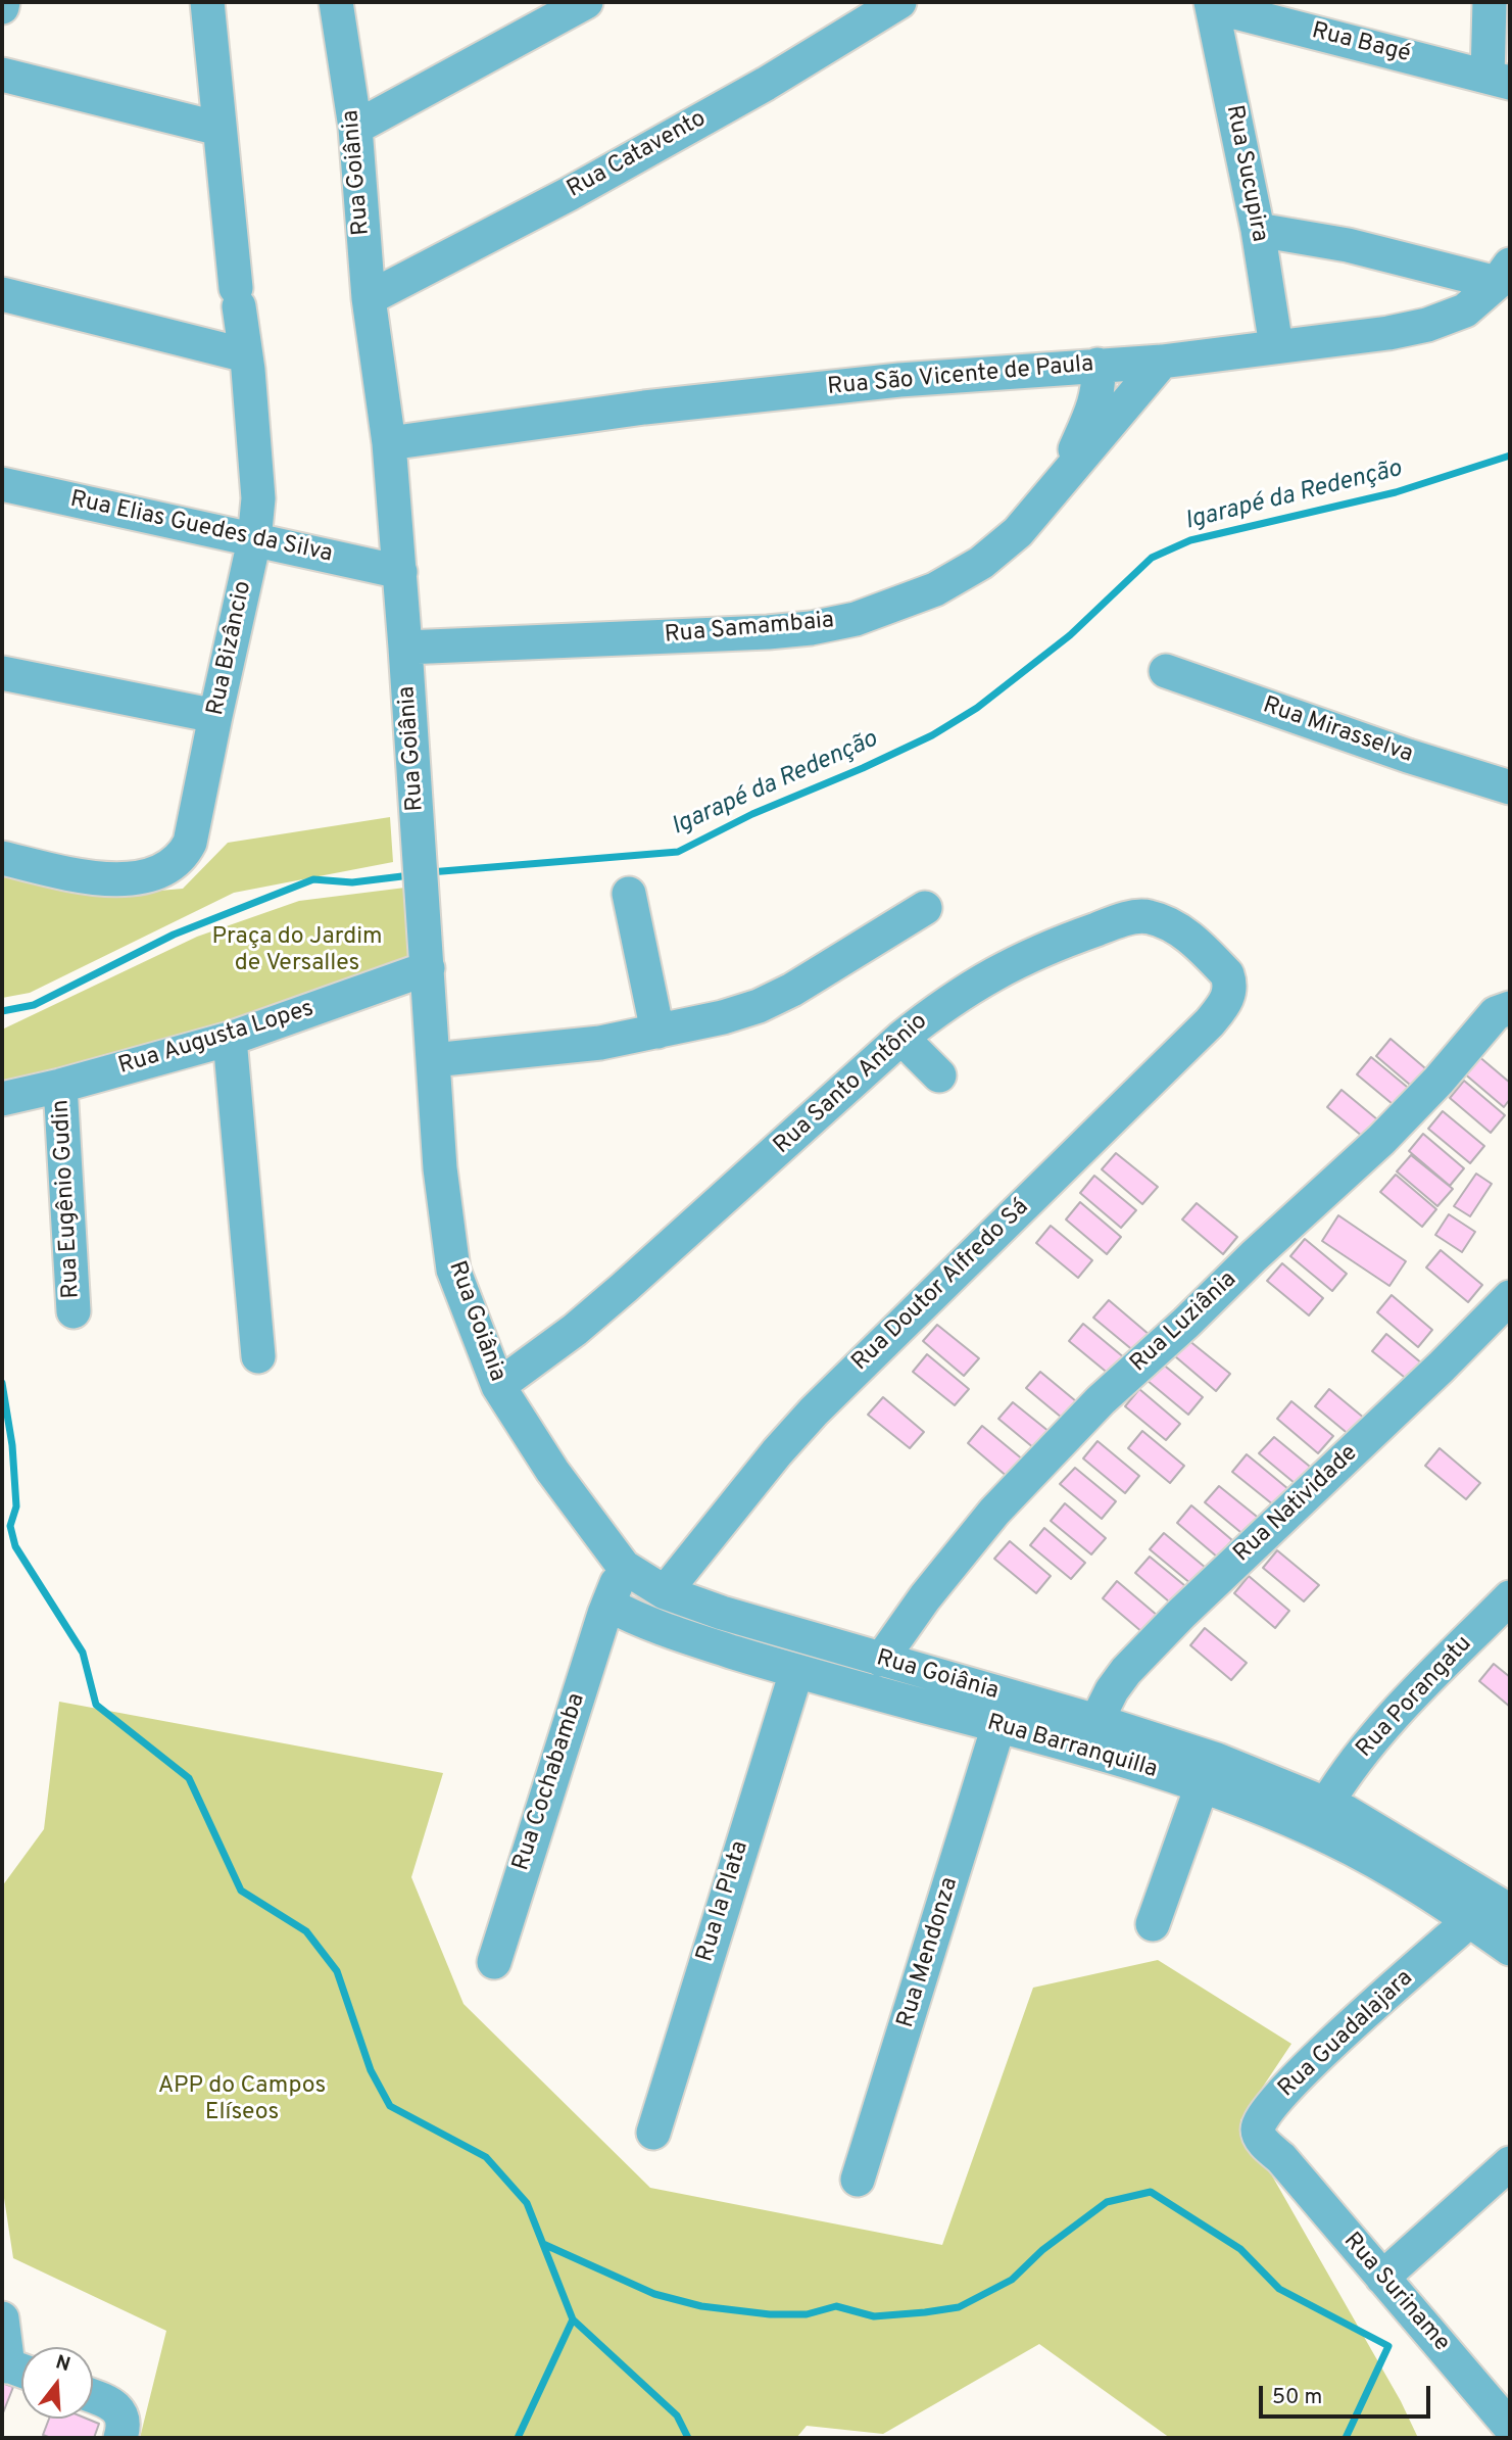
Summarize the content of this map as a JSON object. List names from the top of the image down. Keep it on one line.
{"streets":{"street":["Rua Bagé","Rua Catavento","Rua Goiânia","Rua Sucupira","Rua São Vicente de Paula","Rua Elias Guedes da Silva","Rua Samambaia","Rua Bizâncio","Rua Mirasselva","Rua Augusta Lopes","Rua Santo Antônio","Rua Eugênio Gudin","Rua Doutor Alfredo Sá","Rua Luziânia","Rua Natividade","Rua Porangatu","Rua Barranquilla","Rua Cochabamba","Rua la Plata","Rua Mendonza","Rua Guadalajara","Rua Suriname"]},"crossings":[["Rua Bagé","Rua Sucupira"],["Rua Catavento","Rua Goiânia"],["Rua Goiânia","Rua São Vicente de Paula"],["Rua Goiânia","Rua Elias Guedes da Silva"],["Rua Goiânia","Rua Samambaia"],["Rua Goiânia","Rua Augusta Lopes"],["Rua Goiânia","Rua Santo Antônio"],["Rua Goiânia","Rua Doutor Alfredo Sá"],["Rua Goiânia","Rua Luziânia"],["Rua Goiânia","Rua Natividade"],["Rua Goiânia","Rua Porangatu"],["Rua Goiânia","Rua Barranquilla"],["Rua Goiânia","Rua Cochabamba"],["Rua Goiânia","Rua Guadalajara"],["Rua Sucupira","Rua São Vicente de Paula"],["Rua São Vicente de Paula","Rua Samambaia"],["Rua Elias Guedes da Silva","Rua Bizâncio"],["Rua Augusta Lopes","Rua Eugênio Gudin"],["Rua Santo Antônio","Rua Doutor Alfredo Sá"],["Rua Porangatu","Rua Barranquilla"],["Rua Barranquilla","Rua Cochabamba"],["Rua Barranquilla","Rua la Plata"],["Rua Barranquilla","Rua Mendonza"],["Rua Guadalajara","Rua Suriname"]],"water":["Igarapé da Redenção"],"parks":["Praça do Jardim de Versalles","APP do Campos Elíseos"],"scale_bar":"50 m","north":"top"}
